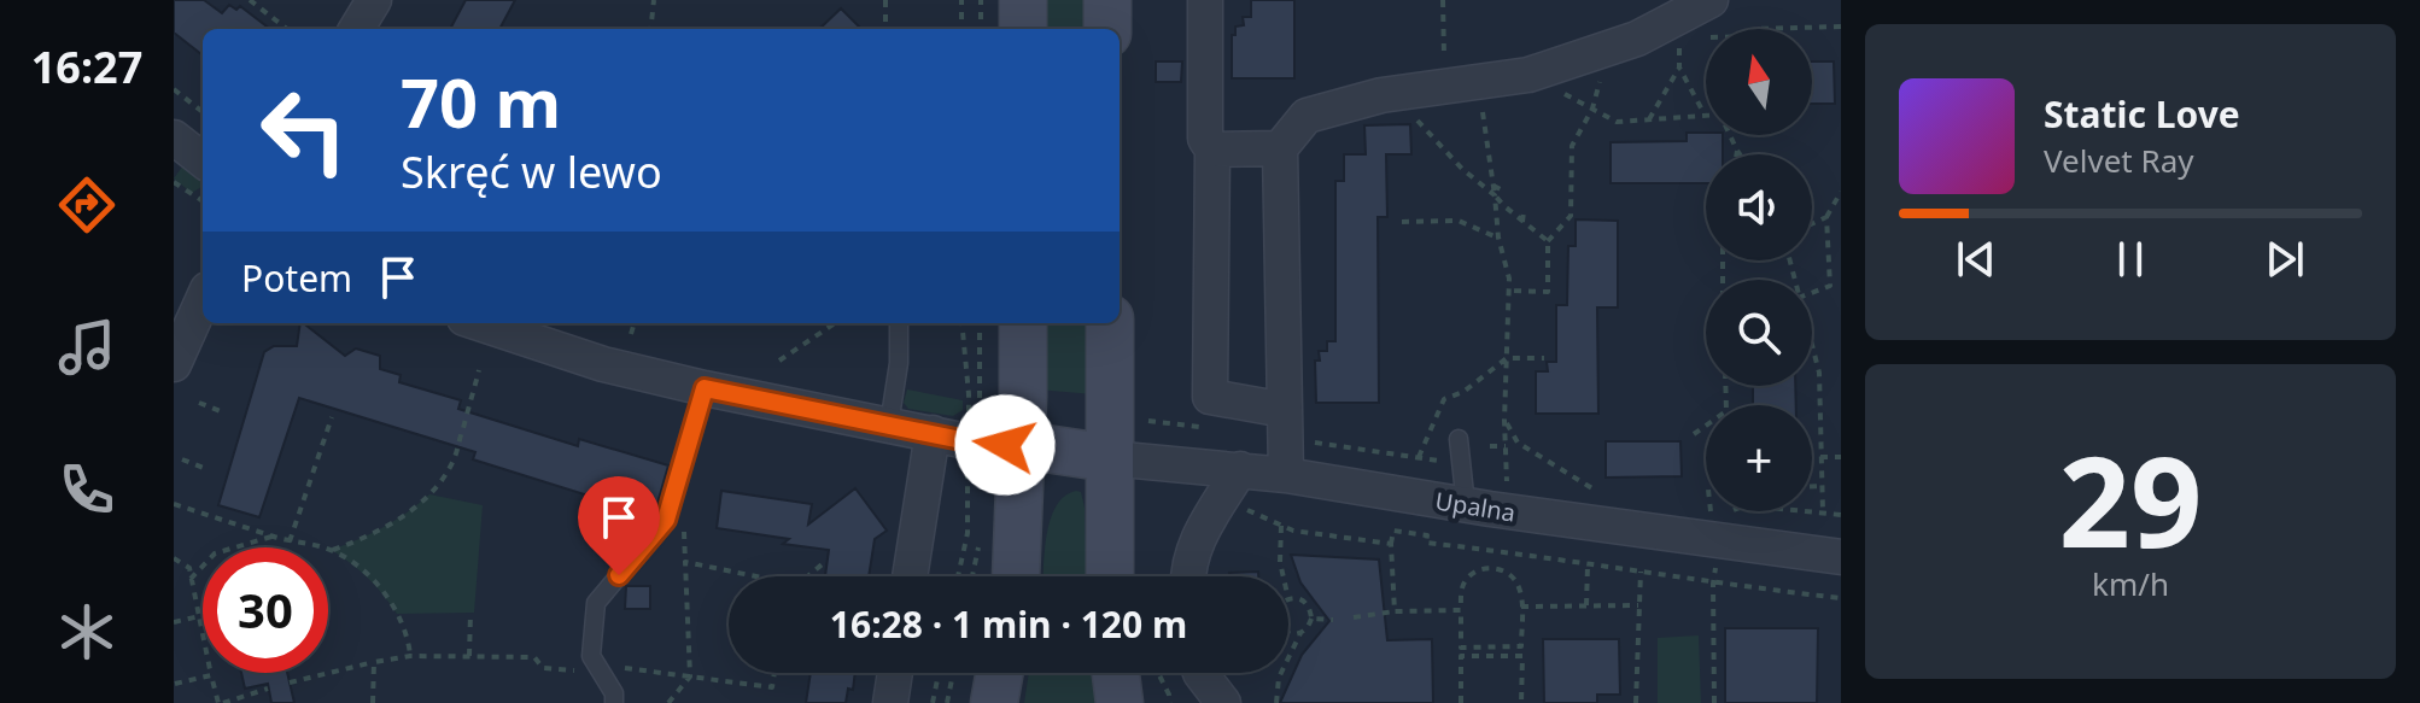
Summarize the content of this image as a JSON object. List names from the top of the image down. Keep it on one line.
{"streets":{"street":["Upalna"]},"north":"top","page":{"tabs":"16:27","map_buttons":"+","turn":["70 m","Skręć w lewo"],"song":["Static Love","Velvet Ray"],"then":"Potem","tile":["29","km/h"],"limit":"30","trip":"16:28 · 1 min · 120 m"}}
